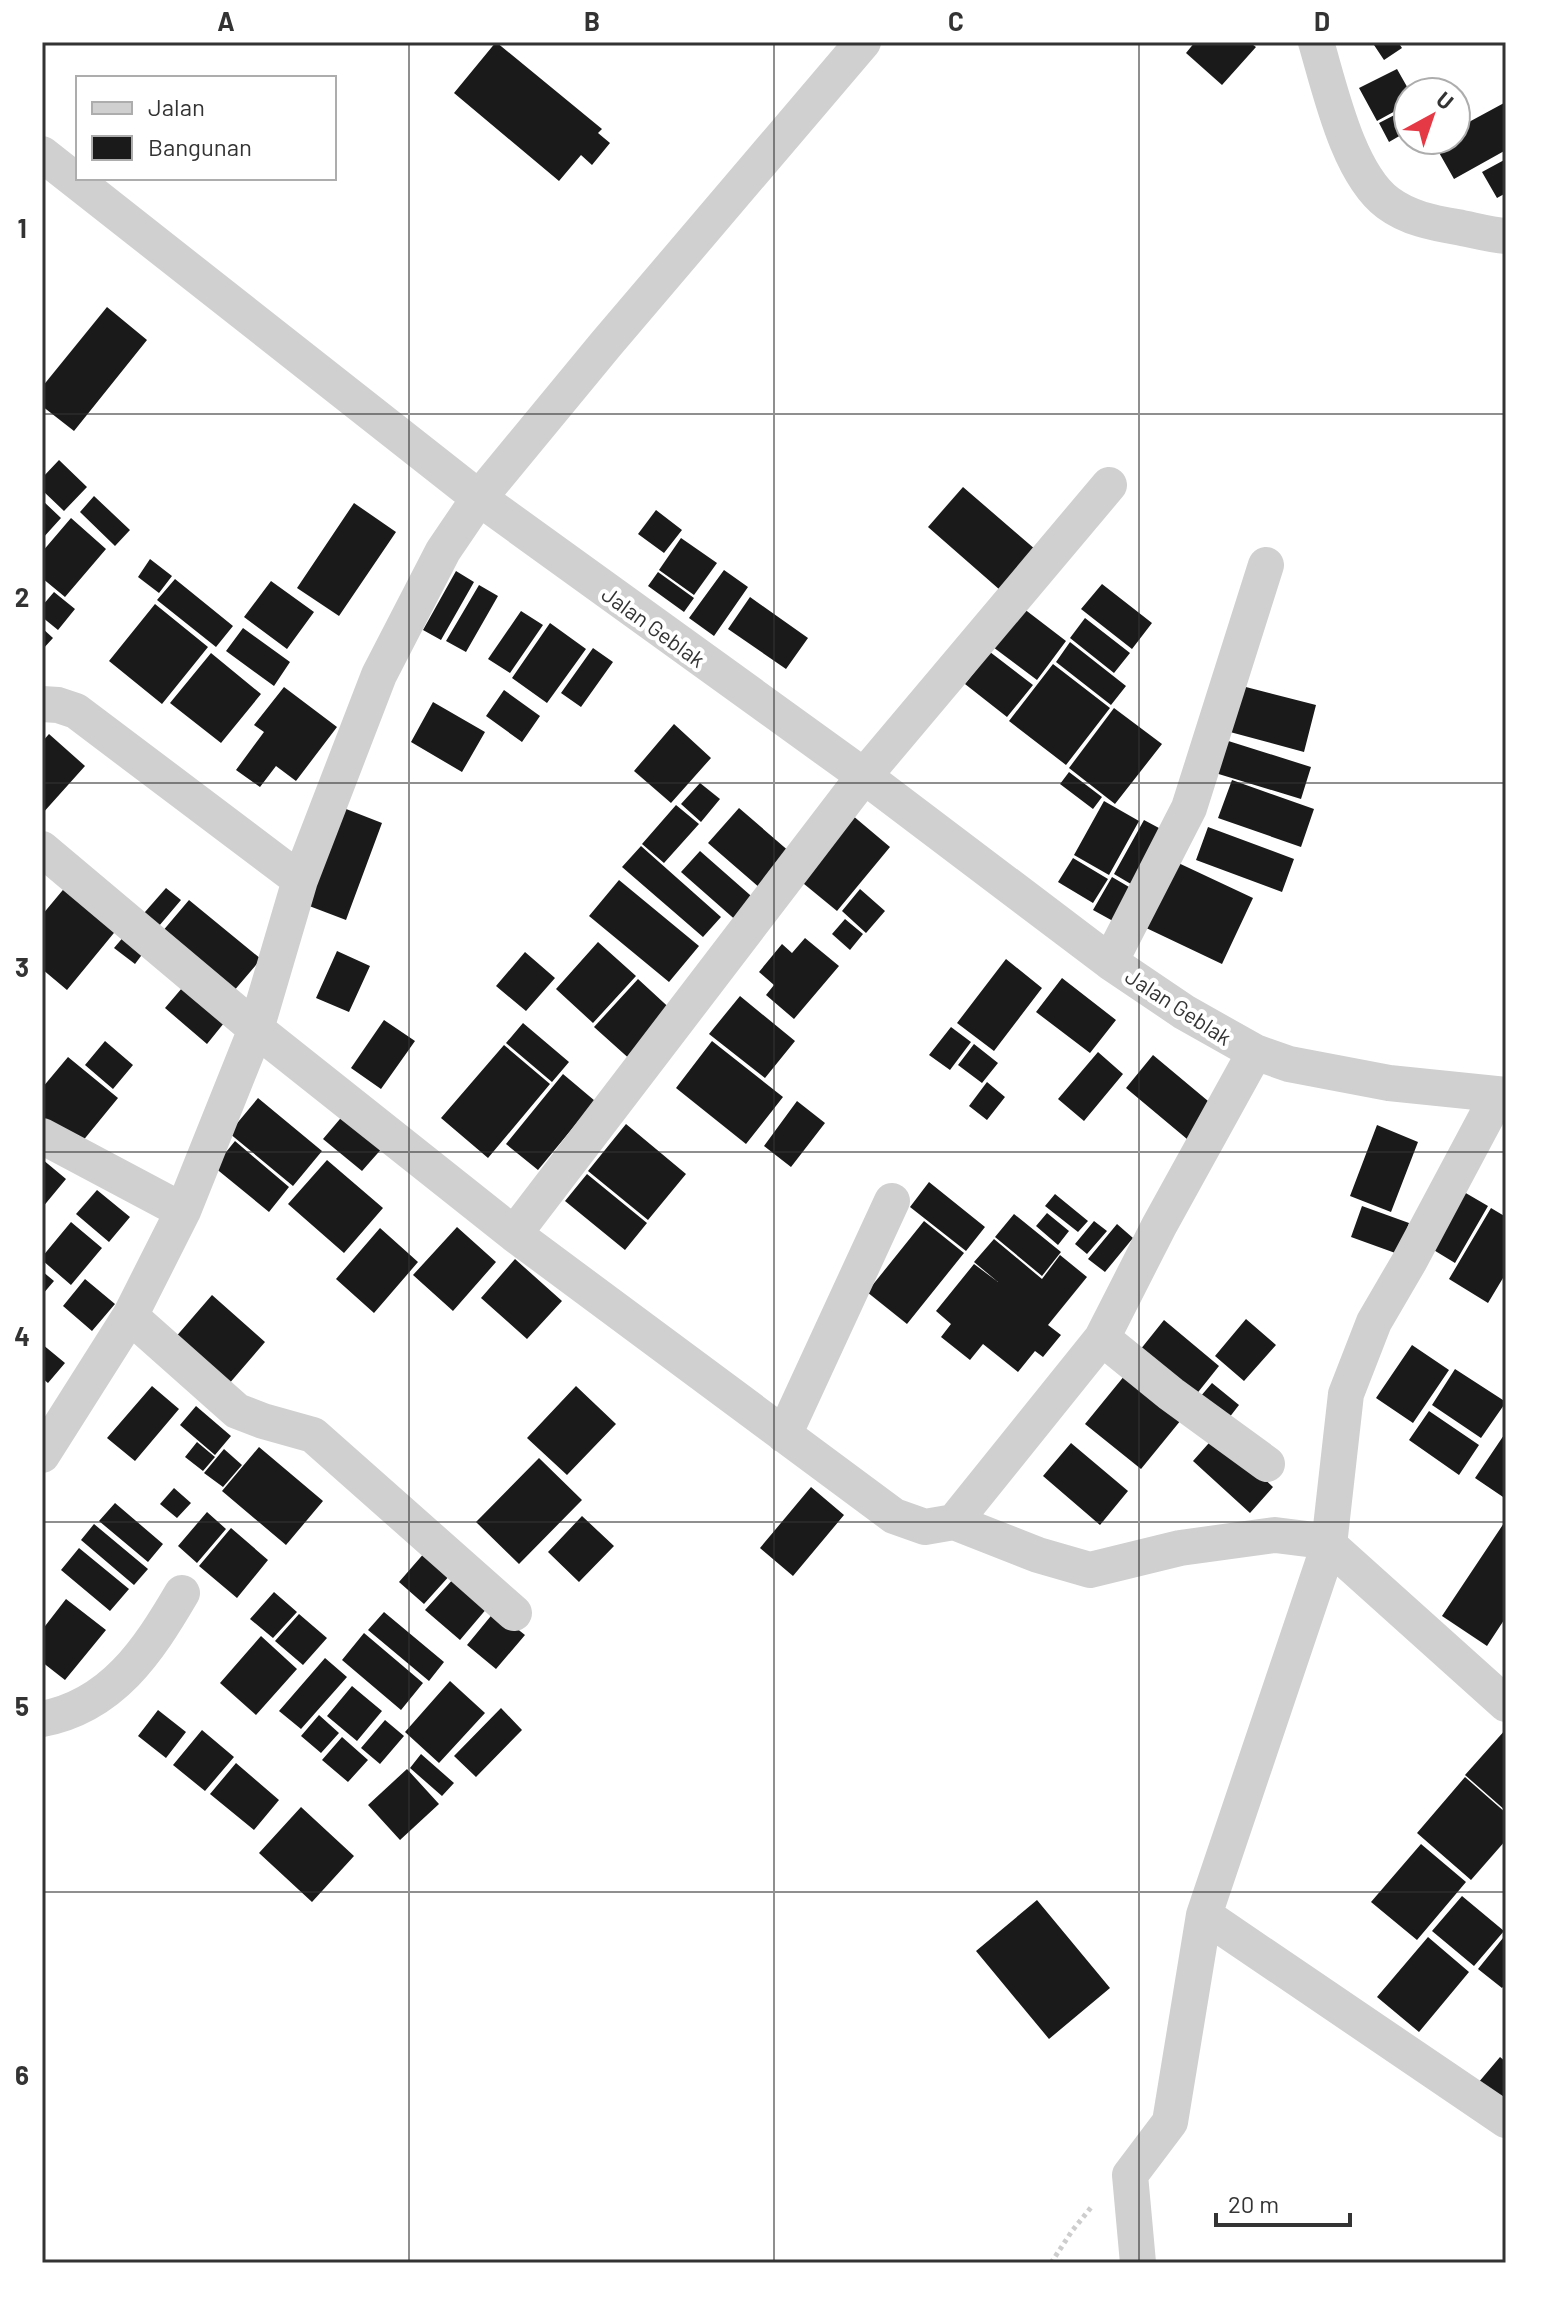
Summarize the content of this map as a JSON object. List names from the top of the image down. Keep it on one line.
{"streets":{"street":["Jalan Geblak"]},"legend":["Jalan","Bangunan"],"scale_bar":"20 m","north":"top right","grid":{"columns":["A","B","C","D"],"rows":["1","2","3","4","5","6"]}}
